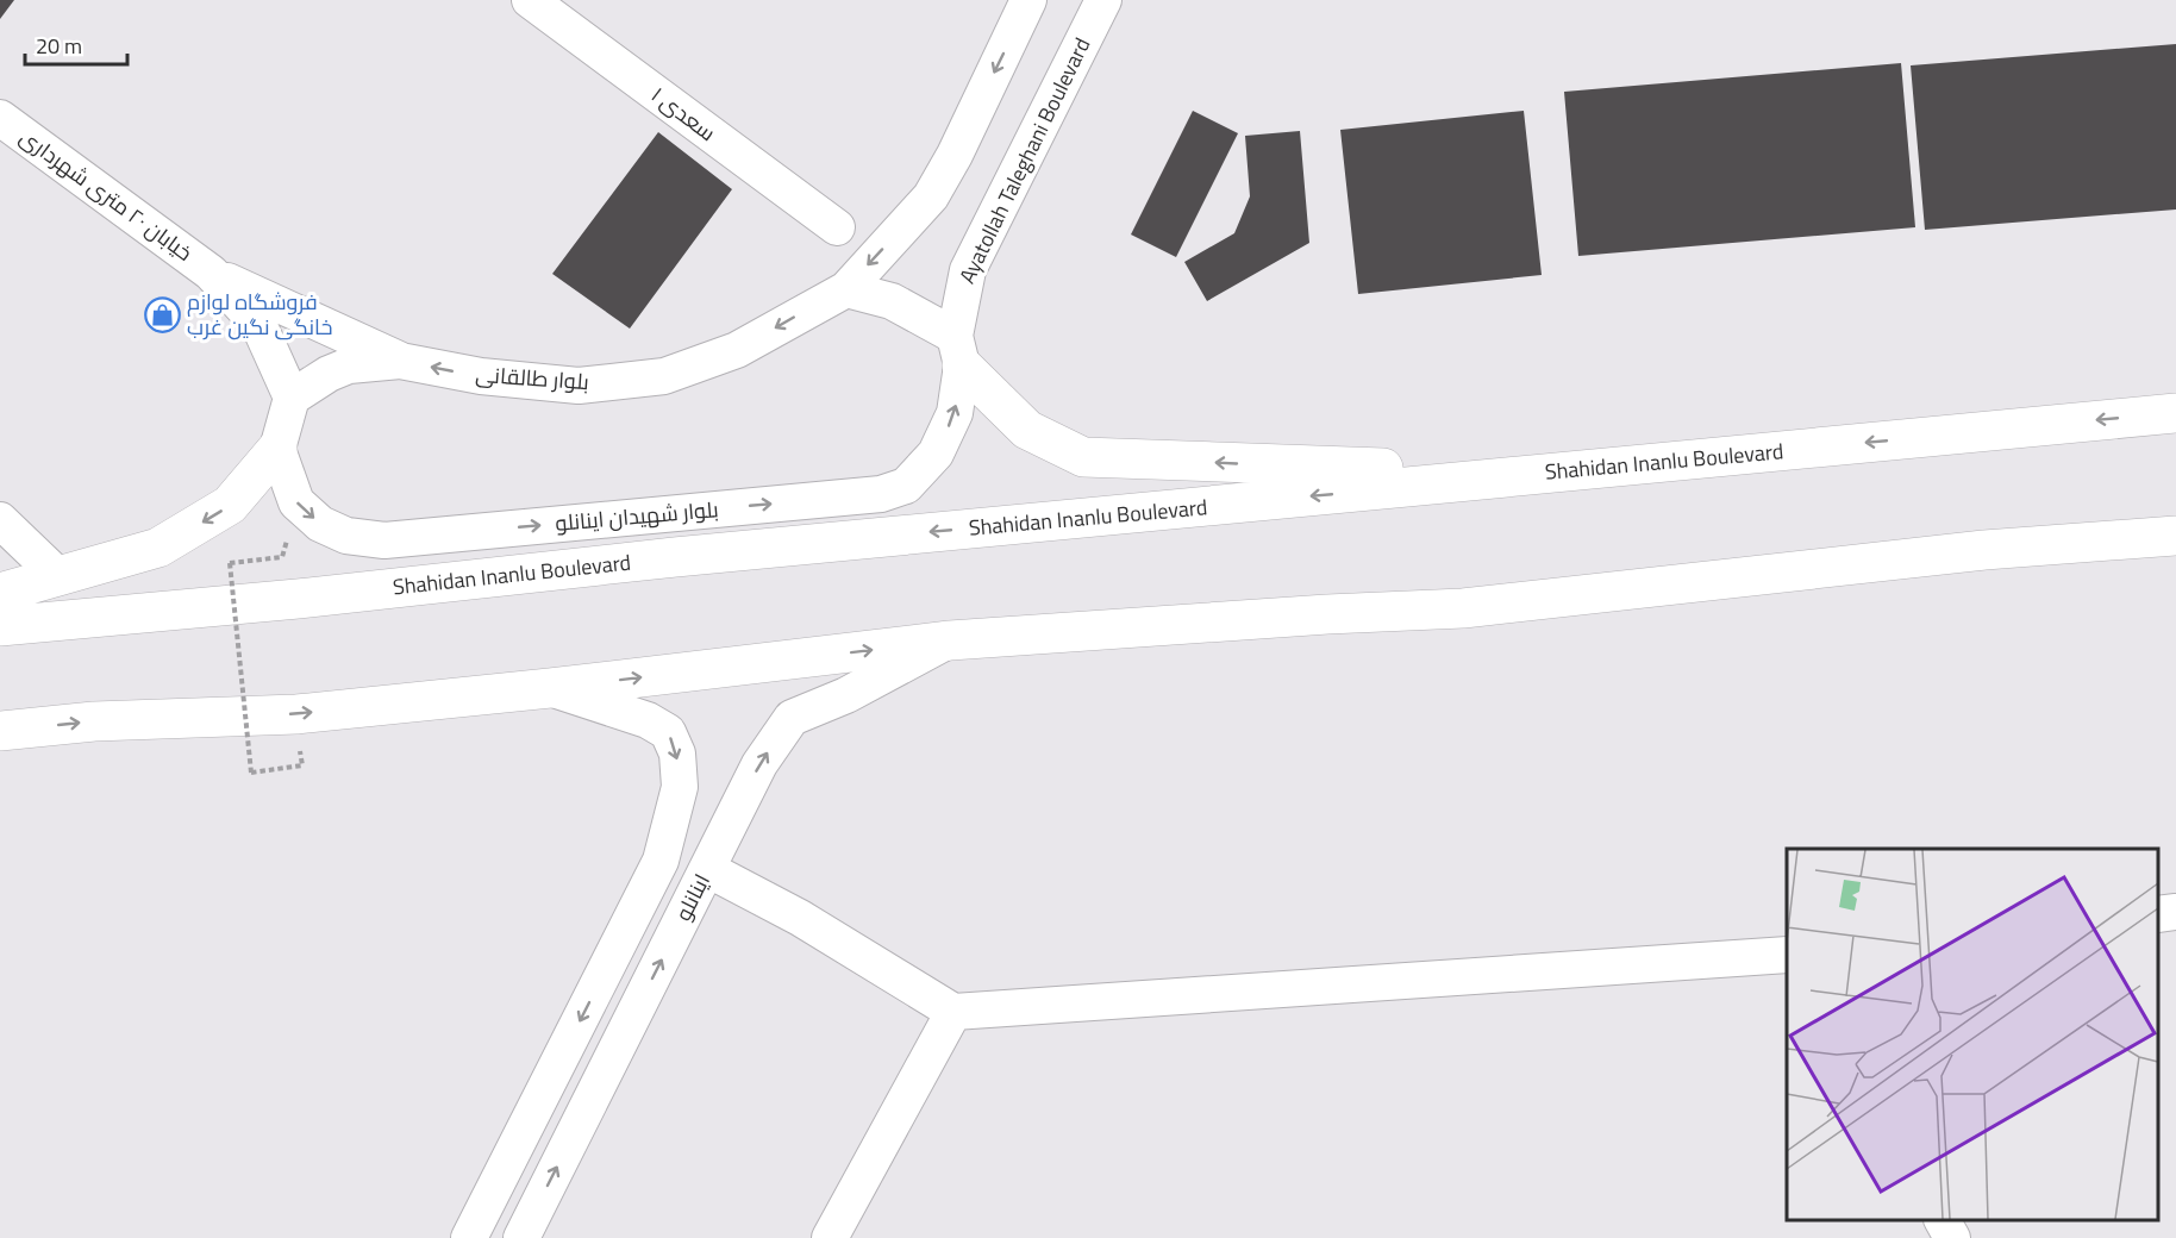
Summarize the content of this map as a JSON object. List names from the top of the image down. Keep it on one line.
{"streets":{"main road":["Shahidan Inanlu Boulevard"],"street":["سعدی ۱","Ayatollah Taleghani Boulevard","خیابان ۲۰ متری شهرداری","بلوار طالقانی","بلوار شهیدان اینانلو","اینانلو"]},"crossings":[["Ayatollah Taleghani Boulevard","بلوار شهیدان اینانلو"]],"one_way":["بلوار طالقانی","بلوار شهیدان اینانلو"],"places":{"shop":["فروشگاه لوازم خانگی نگین غرب"]},"scale_bar":"20 m"}
